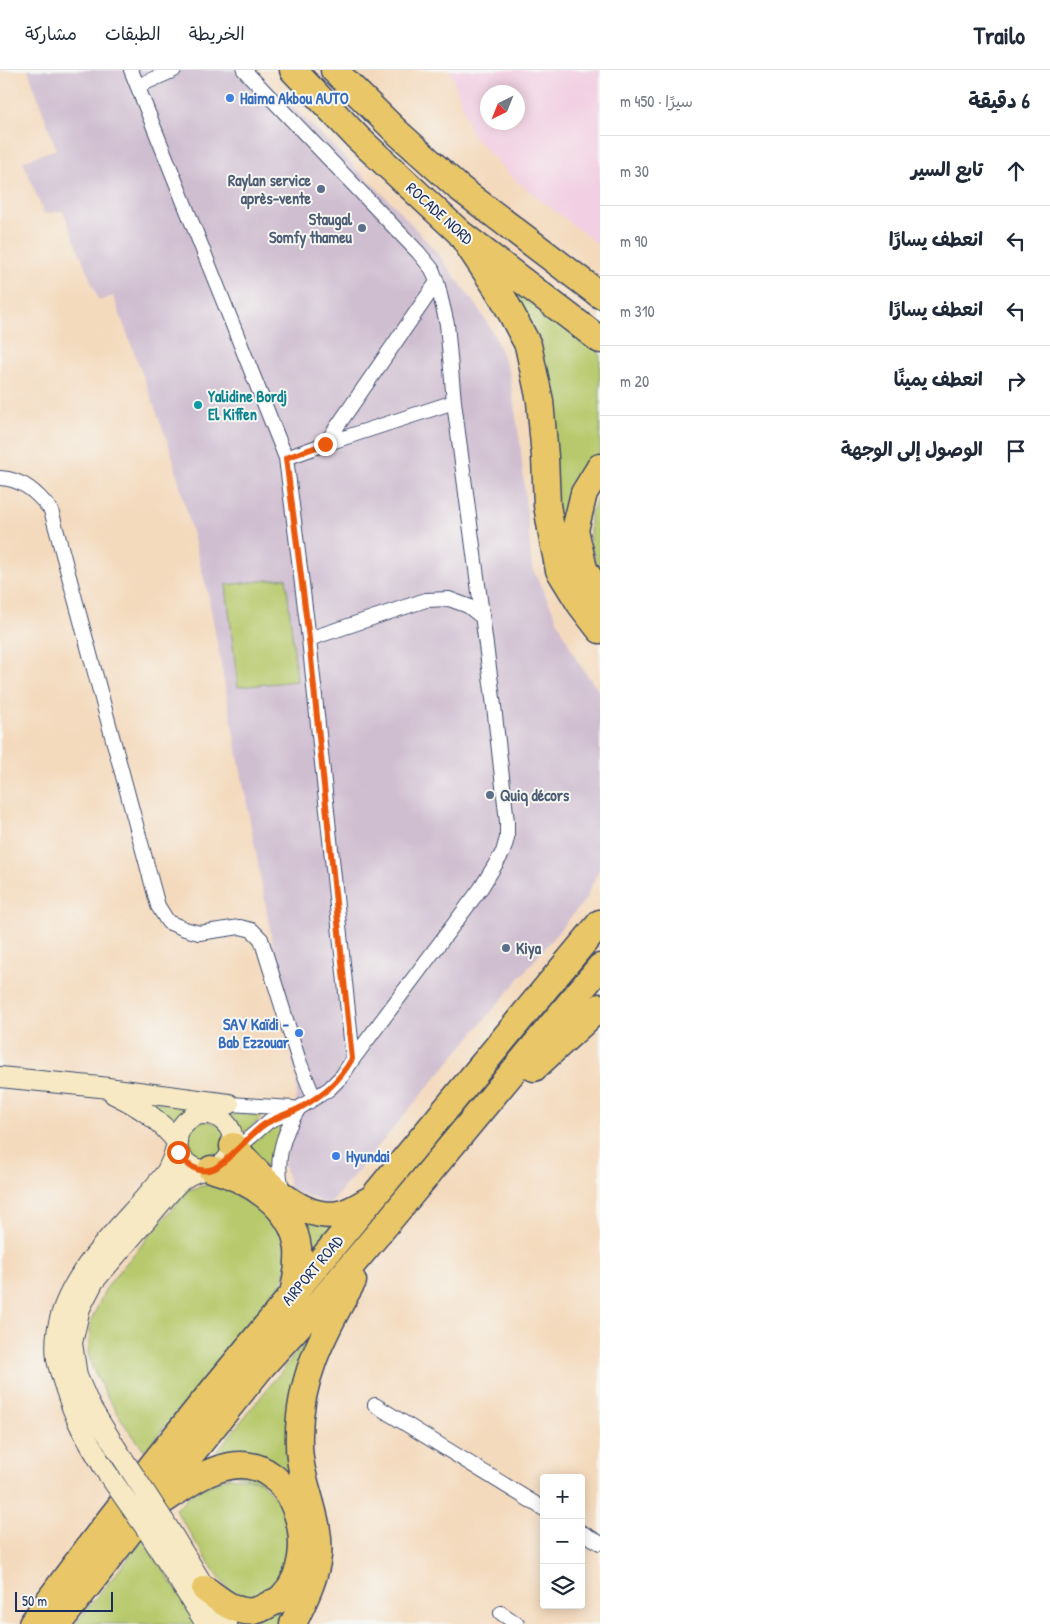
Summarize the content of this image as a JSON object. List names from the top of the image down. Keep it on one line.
{"streets":{"highway":["ROCADE NORD","AIRPORT ROAD"]},"places":["Haima Akbou AUTO","Raylan service après-vente","Staugal Somfy thameu","Yalidine Bordj El Kiffen","Quiq décors","Kiya","SAV Kaïdi - Bab Ezzouar","Hyundai"],"scale_bar":"50 m","north":"bottom left","page":{"header":"Trailo","nav":["الخريطة","الطبقات","مشاركة"],"heading":["6 دقيقة","سيرًا · 450 m"],"list":[["تابع السير","30 m"],["انعطف يسارًا","90 m"],["انعطف يسارًا","310 m"],["انعطف يمينًا","20 m"],"الوصول إلى الوجهة"],"map_buttons":["+","−"],"scale":"50 m"}}
